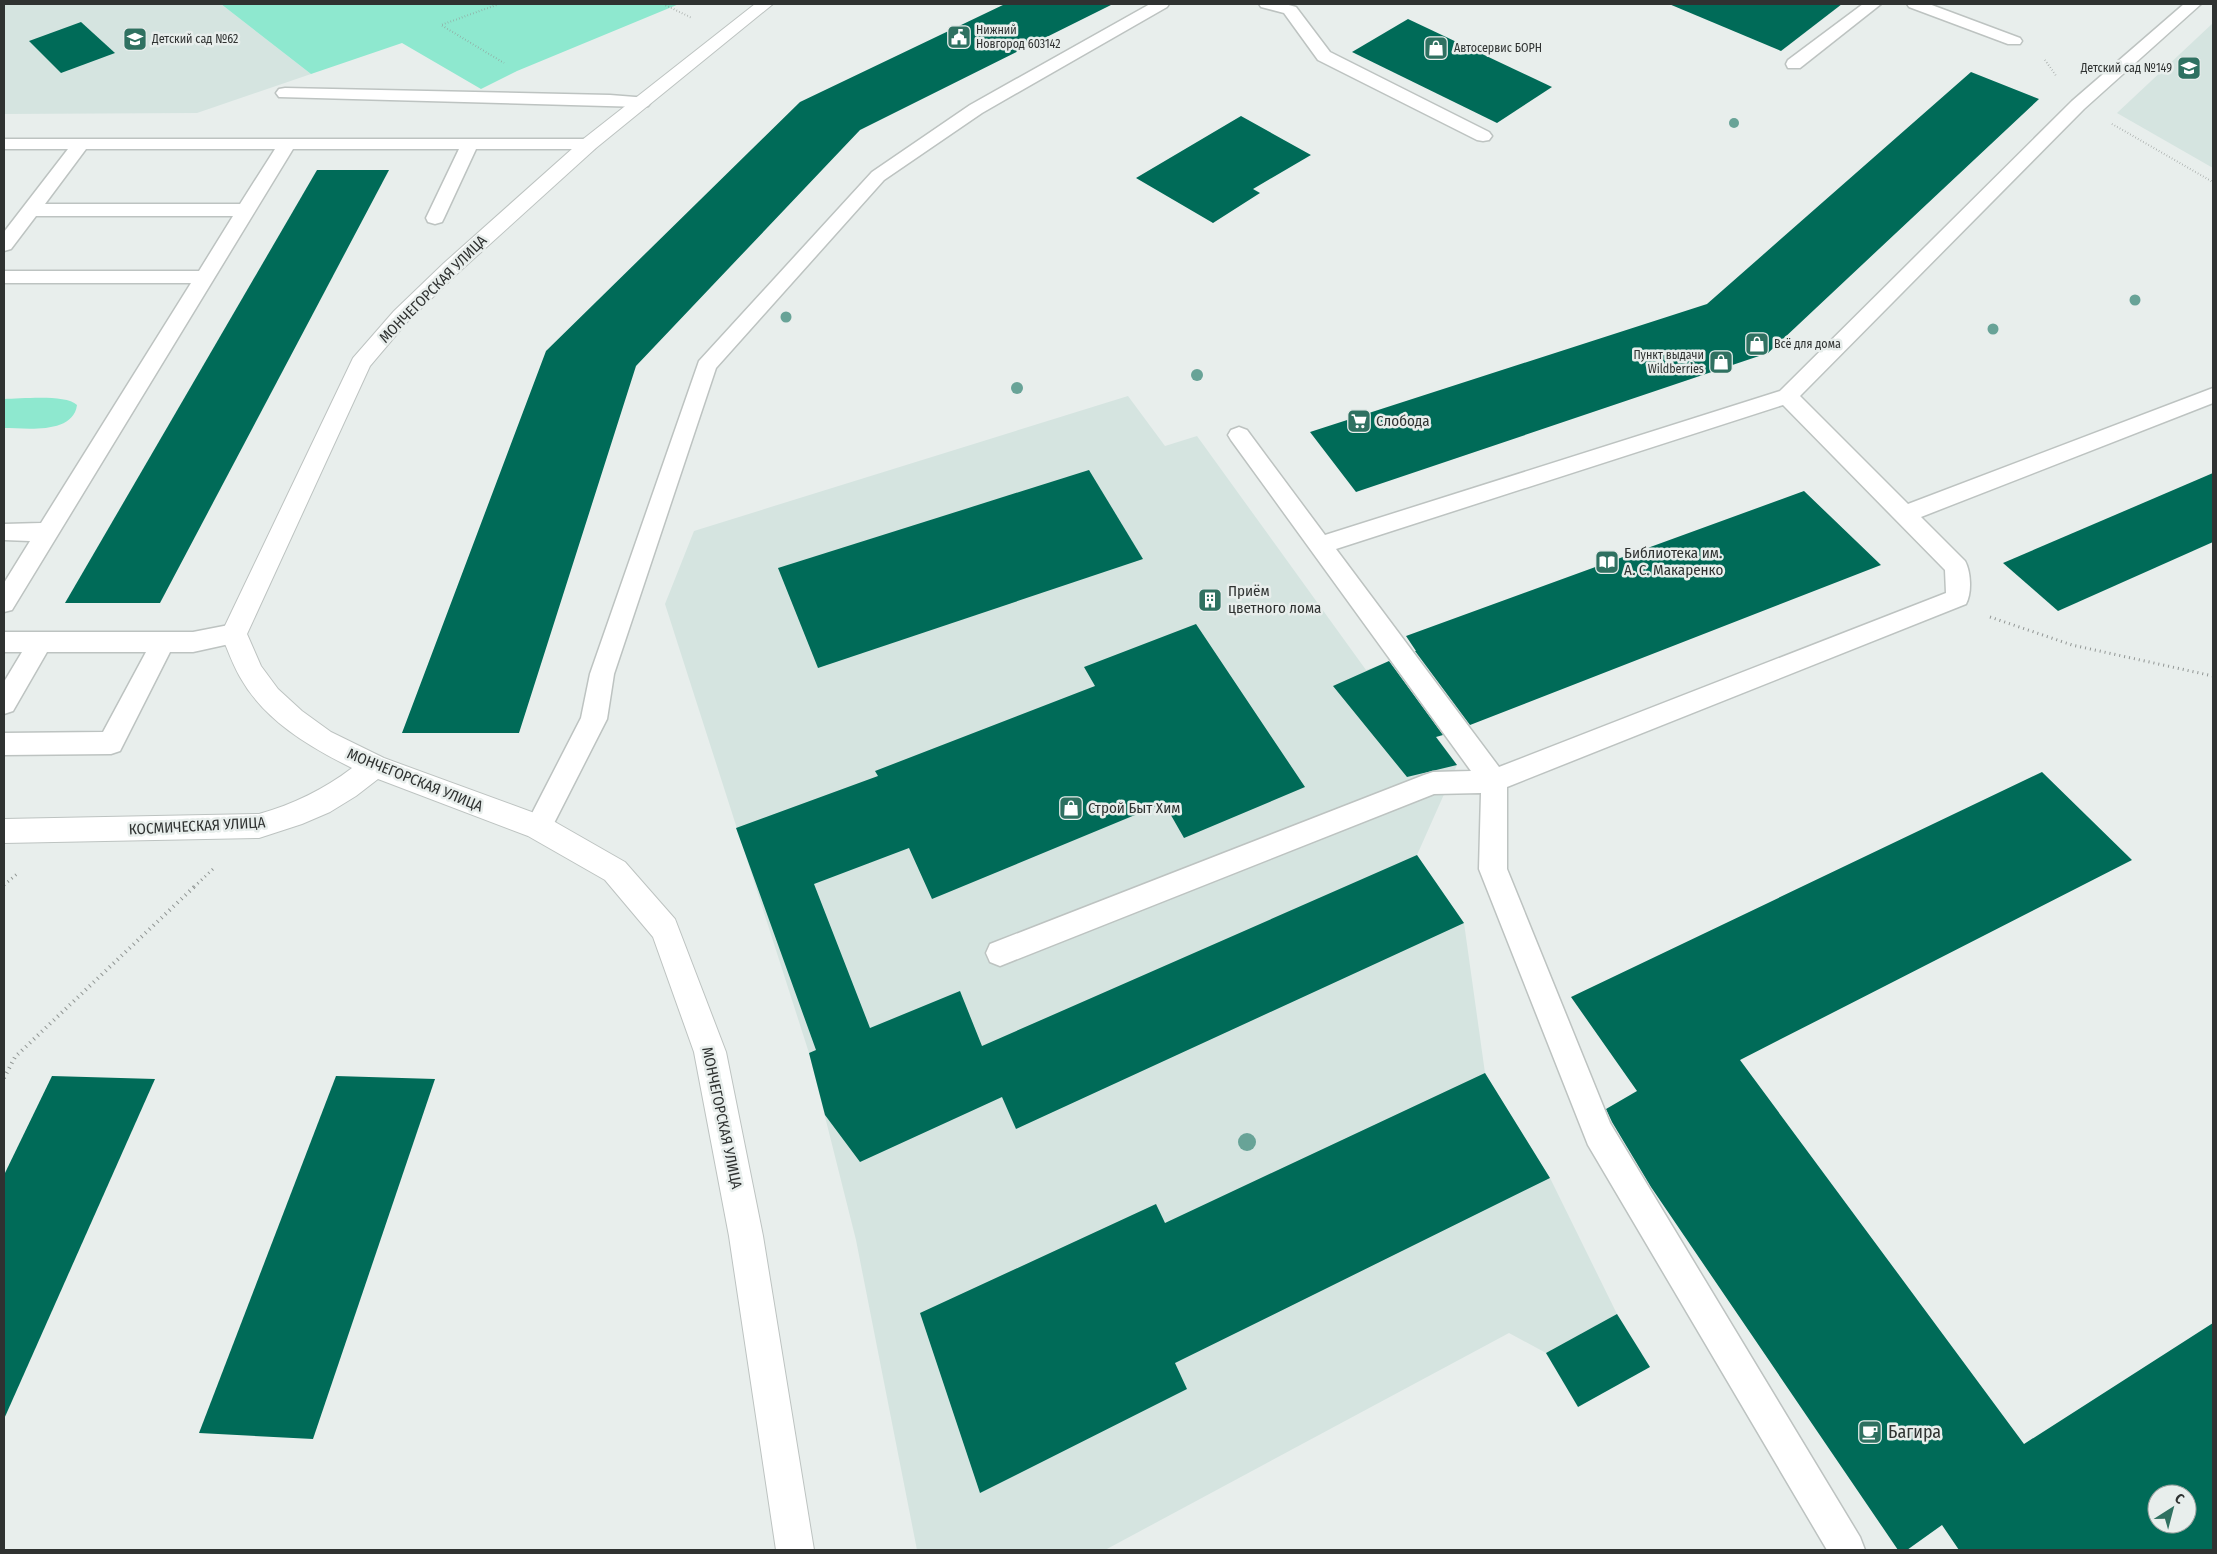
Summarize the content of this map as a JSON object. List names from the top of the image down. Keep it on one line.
{"streets":{"street":["МОНЧЕГОРСКАЯ УЛИЦА","КОСМИЧЕСКАЯ УЛИЦА"]},"crossings":[["МОНЧЕГОРСКАЯ УЛИЦА","КОСМИЧЕСКАЯ УЛИЦА"]],"places":{"public building":["Нижний Новгород 603142"],"school or university":["Детский сад №62","Детский сад №149"],"shop":["Автосервис БОРН","Всё для дома","Пункт выдачи Wildberries","Строй Быт Хим"],"supermarket":["Слобода"],"library":["Библиотека им. А. С. Макаренко"],"building":["Приём цветного лома"],"cafe":["Багира"]},"north":"top right"}
